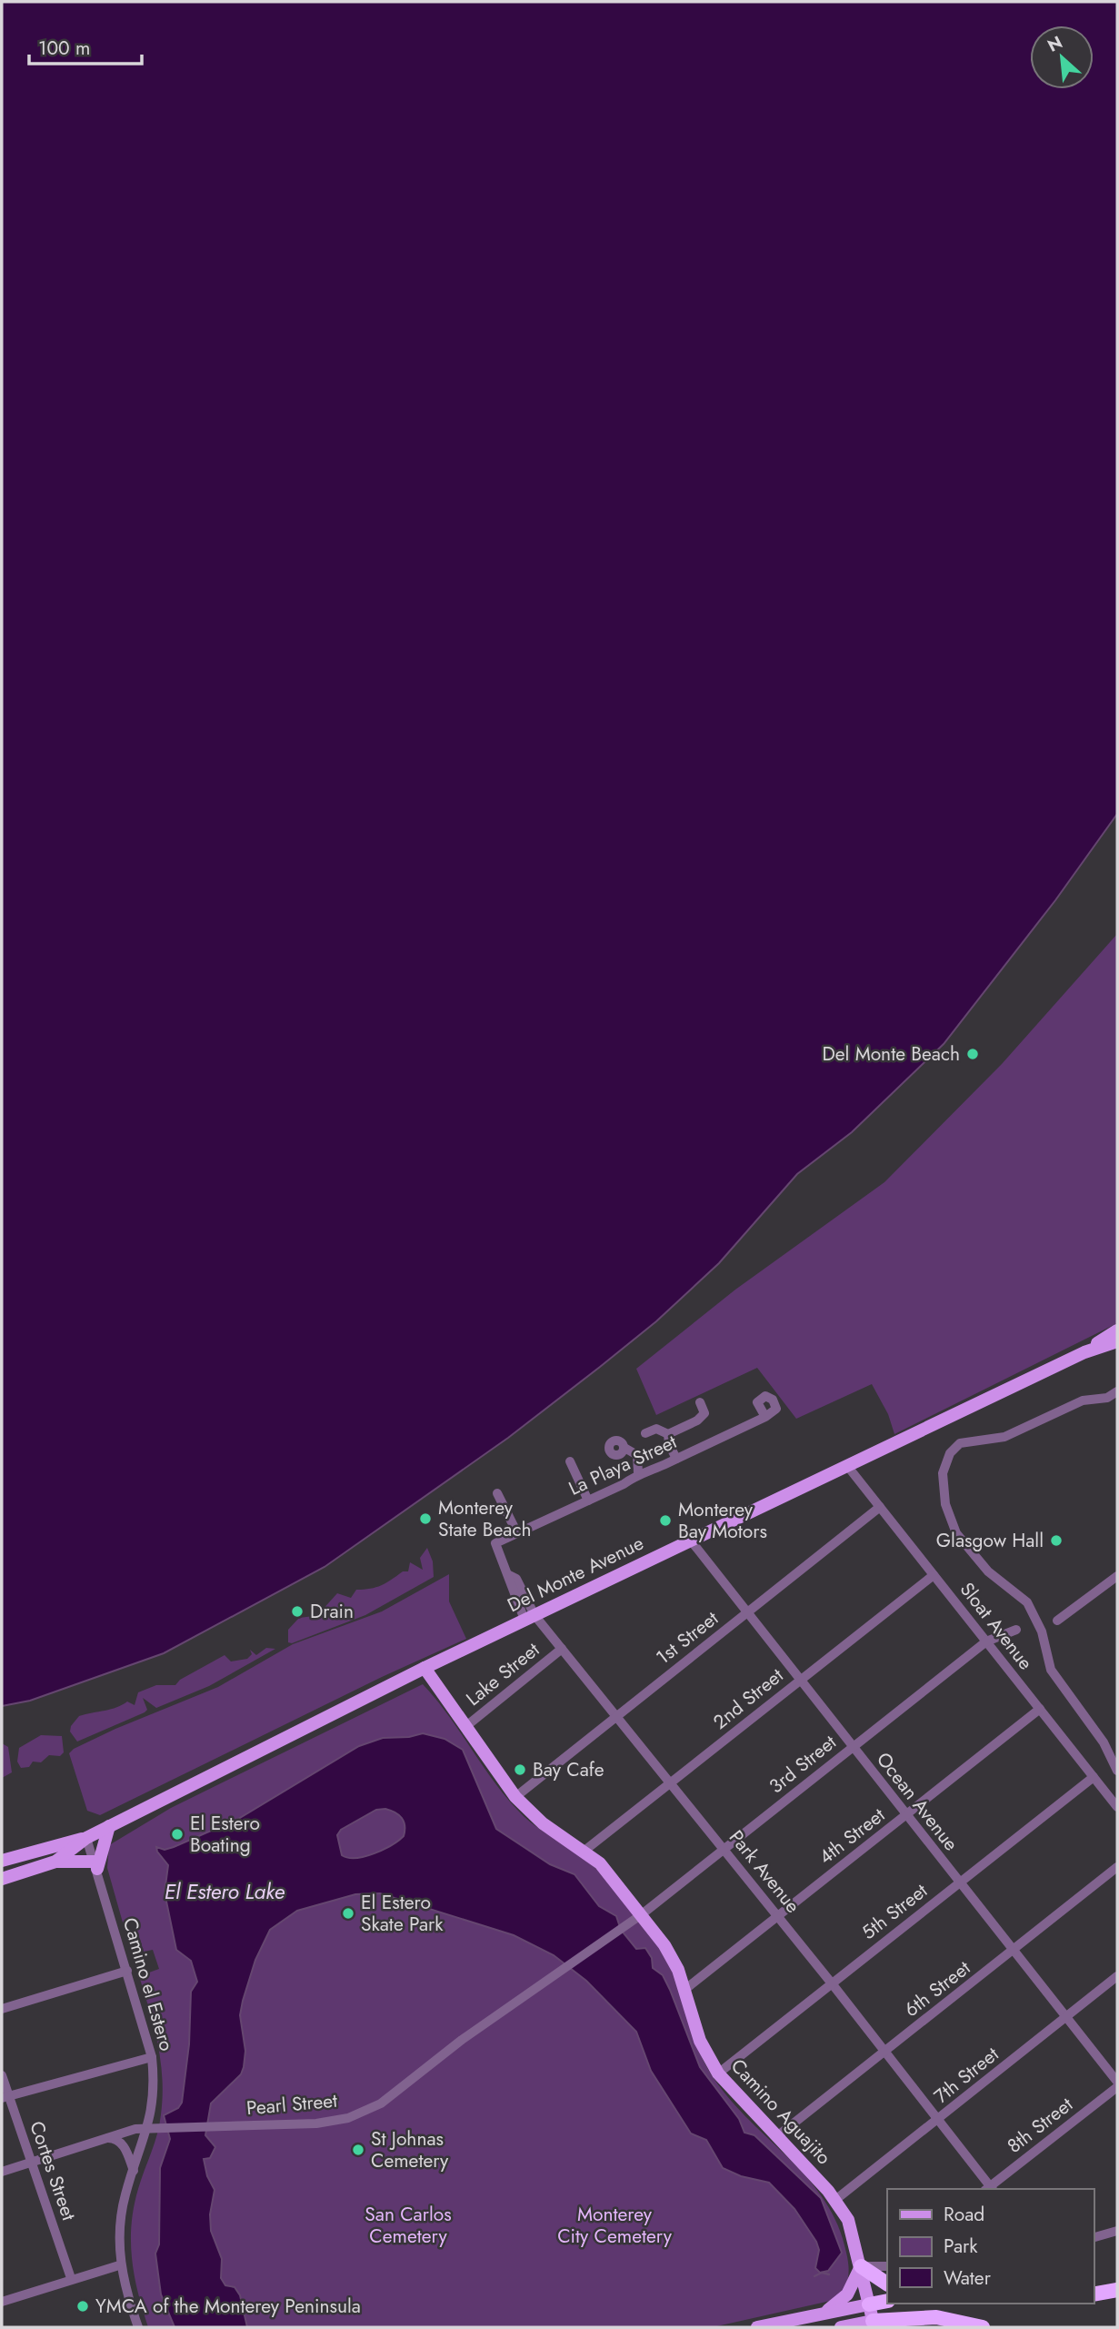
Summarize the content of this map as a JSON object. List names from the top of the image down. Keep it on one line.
{"streets":{"main road":["Del Monte Avenue","Camino Aguajito"],"street":["La Playa Street","Sloat Avenue","1st Street","Lake Street","2nd Street","3rd Street","Ocean Avenue","4th Street","Park Avenue","5th Street","Camino el Estero","6th Street","7th Street","Pearl Street","8th Street","Cortes Street"]},"crossings":[["La Playa Street","Park Avenue"],["Del Monte Avenue","Sloat Avenue"],["Del Monte Avenue","Ocean Avenue"],["Del Monte Avenue","Park Avenue"],["Del Monte Avenue","Camino el Estero"],["Del Monte Avenue","Camino Aguajito"],["Sloat Avenue","1st Street"],["Sloat Avenue","2nd Street"],["Sloat Avenue","3rd Street"],["Sloat Avenue","4th Street"],["Sloat Avenue","5th Street"],["1st Street","Ocean Avenue"],["1st Street","Park Avenue"],["1st Street","Camino Aguajito"],["Lake Street","Park Avenue"],["Lake Street","Camino Aguajito"],["2nd Street","Ocean Avenue"],["2nd Street","Park Avenue"],["2nd Street","Camino Aguajito"],["3rd Street","Ocean Avenue"],["3rd Street","Park Avenue"],["3rd Street","Pearl Street"],["3rd Street","Camino Aguajito"],["Ocean Avenue","4th Street"],["Ocean Avenue","5th Street"],["Ocean Avenue","6th Street"],["Ocean Avenue","7th Street"],["4th Street","Park Avenue"],["4th Street","Camino Aguajito"],["Park Avenue","5th Street"],["Park Avenue","6th Street"],["Park Avenue","7th Street"],["Park Avenue","8th Street"],["5th Street","Camino Aguajito"],["Camino el Estero","Pearl Street"],["6th Street","Camino Aguajito"],["7th Street","Camino Aguajito"],["Pearl Street","Camino Aguajito"],["Pearl Street","Cortes Street"]],"water":["El Estero Lake"],"parks":["San Carlos Cemetery","Monterey City Cemetery"],"places":["Del Monte Beach","Monterey State Beach","Monterey Bay Motors","Glasgow Hall","Drain","Bay Cafe","El Estero Boating","El Estero Skate Park","St Johnas Cemetery","YMCA of the Monterey Peninsula"],"legend":["Road","Park","Water"],"scale_bar":"100 m","north":"top left"}
